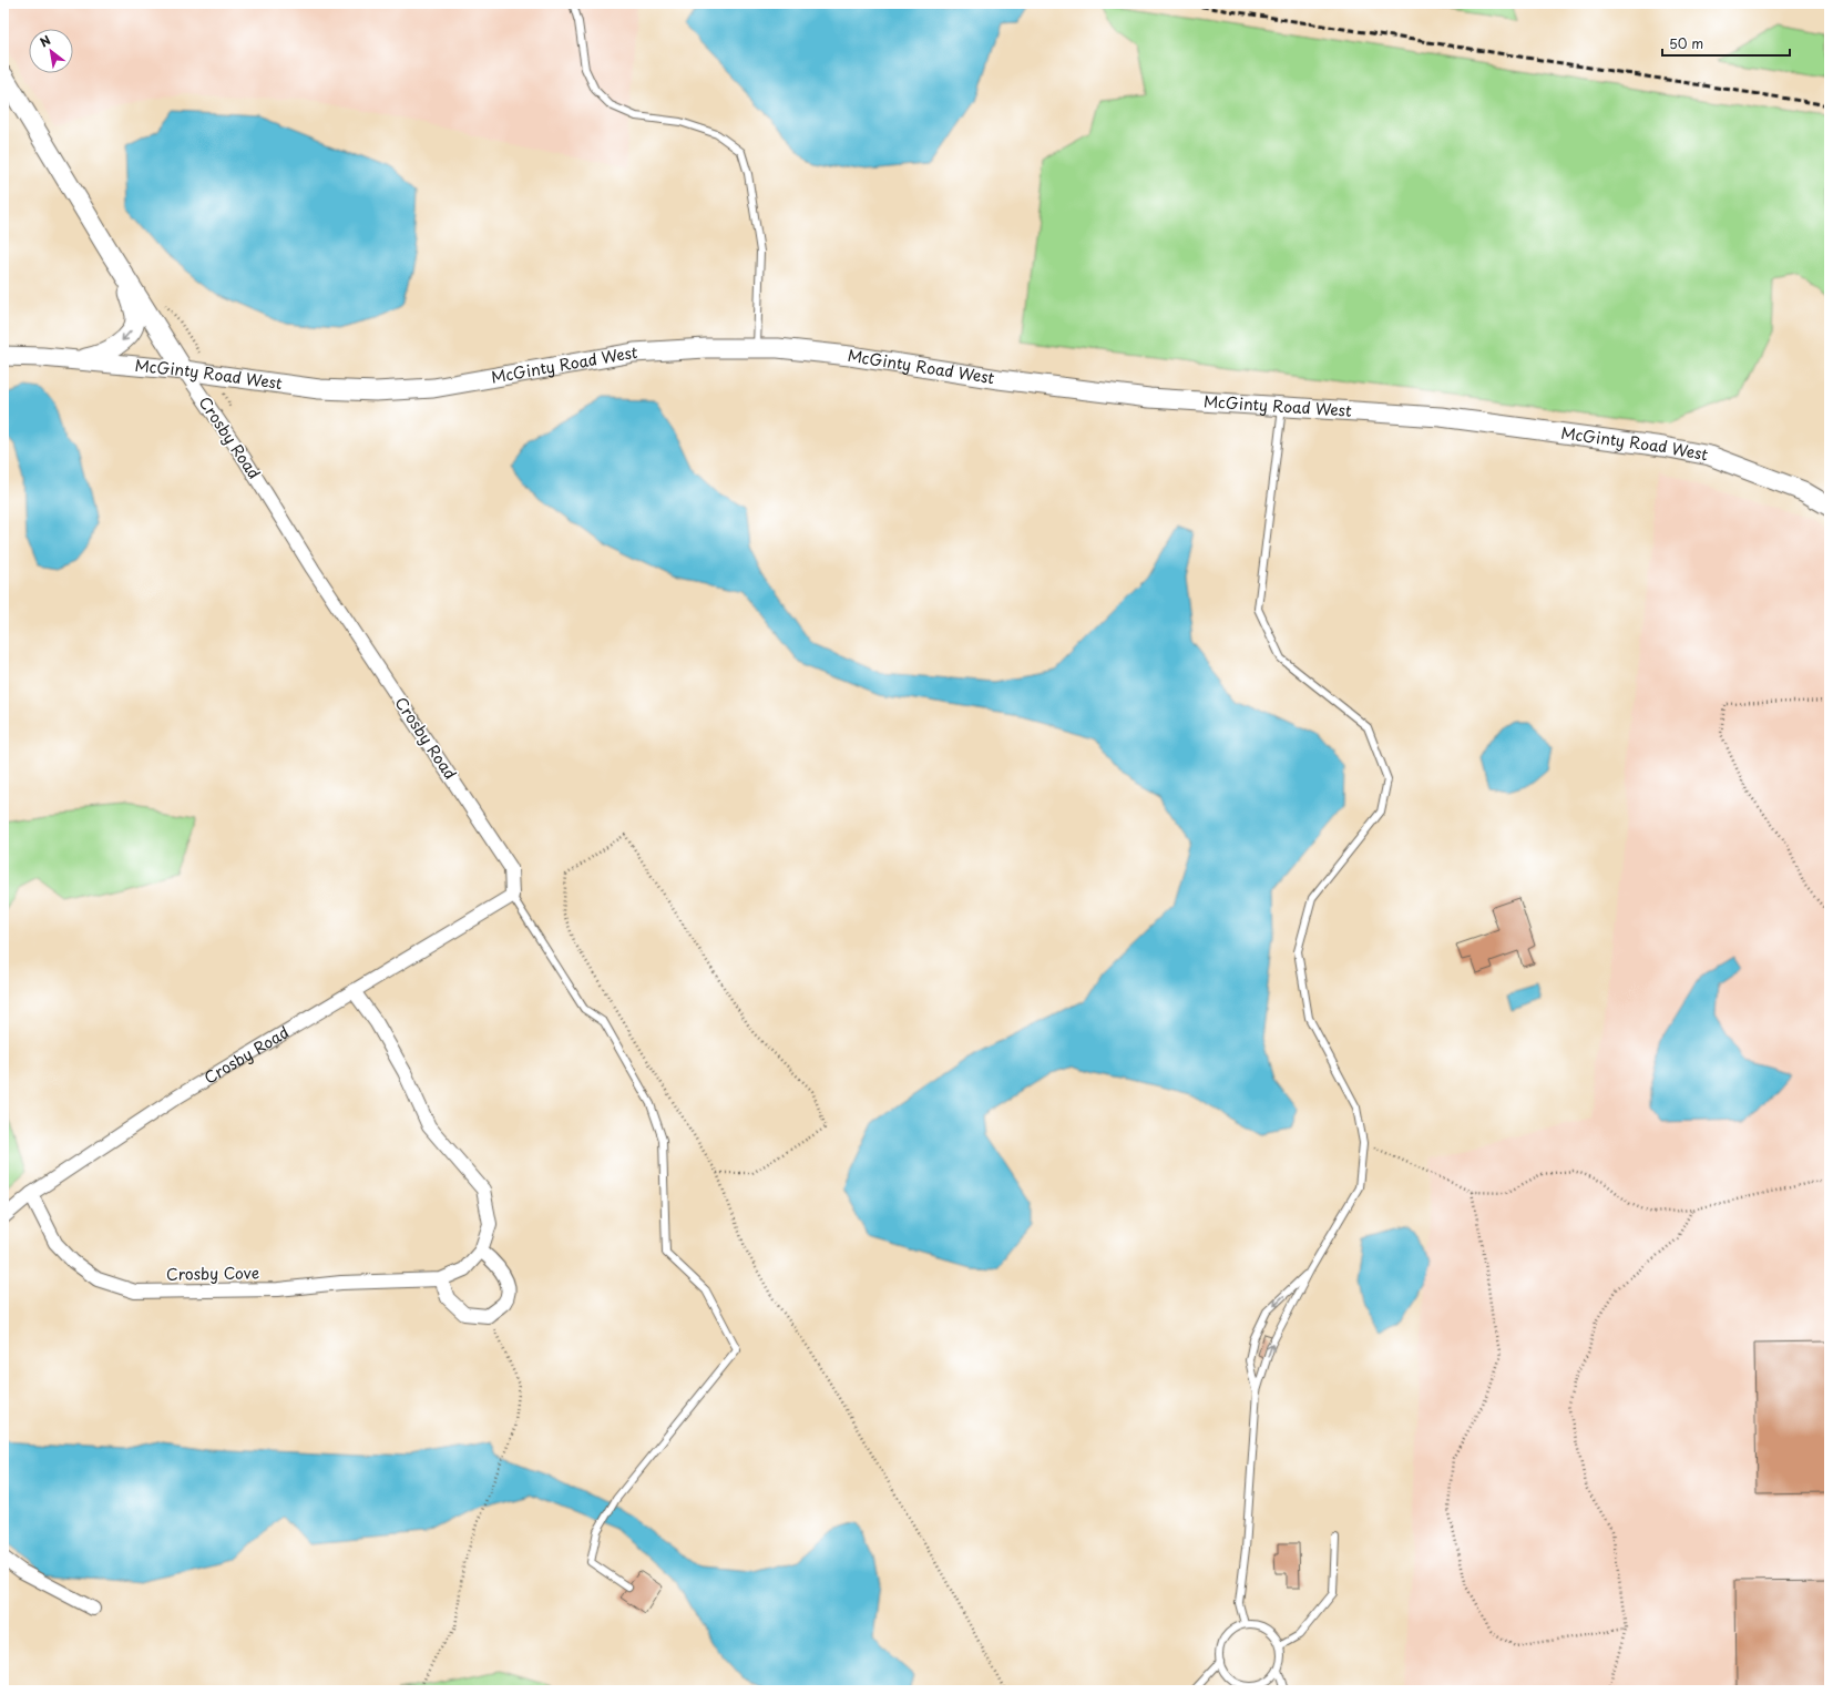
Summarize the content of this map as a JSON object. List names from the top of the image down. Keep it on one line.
{"streets":{"main road":["McGinty Road West","Crosby Road"],"street":["Crosby Cove"]},"crossings":[["McGinty Road West","Crosby Road"],["Crosby Road","Crosby Cove"]],"scale_bar":"50 m","north":"top left"}
